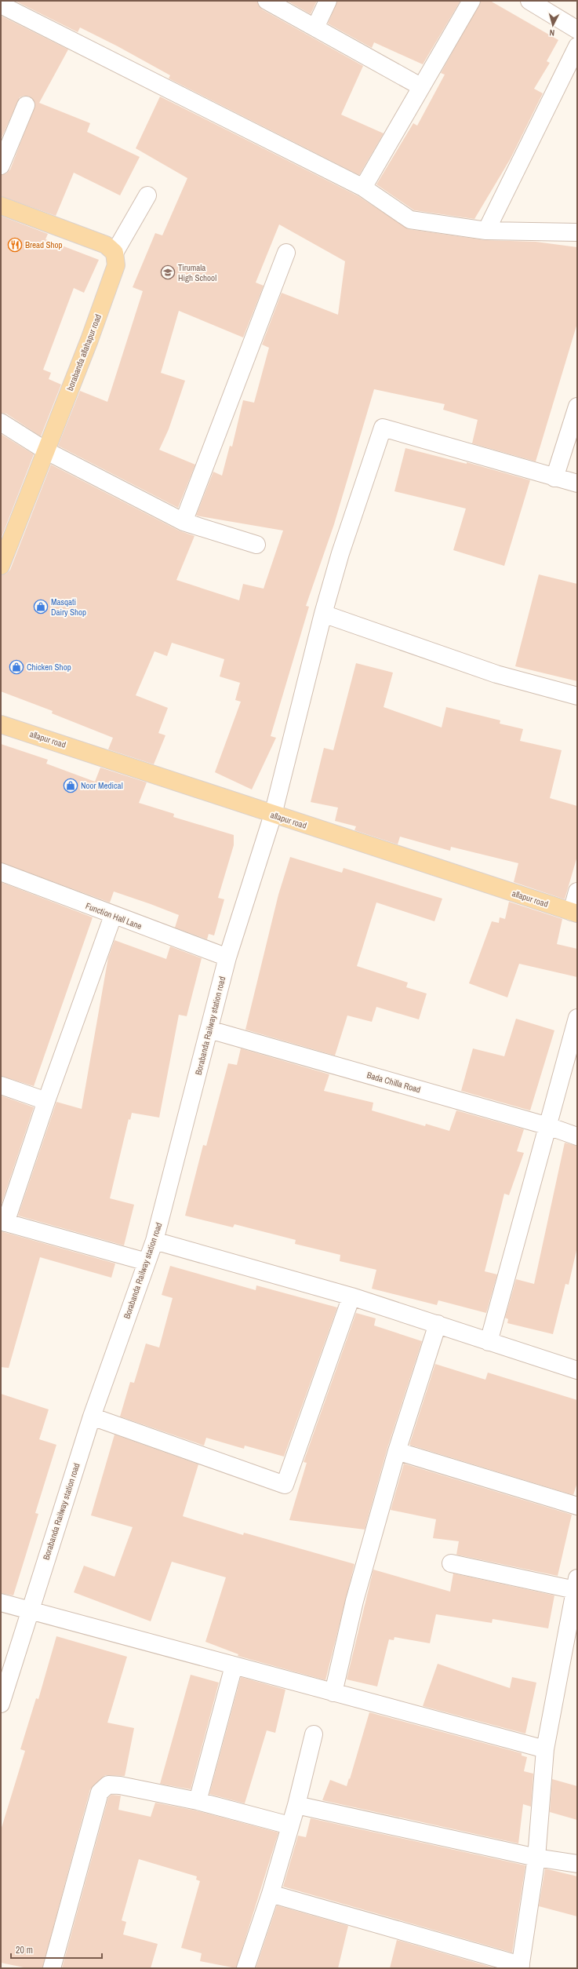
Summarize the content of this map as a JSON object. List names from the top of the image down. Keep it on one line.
{"streets":{"main road":["borabanda allahapur road","allapur road"],"street":["Function Hall Lane","Borabanda Railway station road","Bada Chilla Road"]},"crossings":[["allapur road","Borabanda Railway station road"],["Function Hall Lane","Borabanda Railway station road"],["Borabanda Railway station road","Bada Chilla Road"]],"places":{"restaurant":["Bread Shop"],"school or university":["Tirumala High School"],"shop":["Masqati Dairy Shop","Chicken Shop","Noor Medical"]},"scale_bar":"20 m","north":"bottom"}
